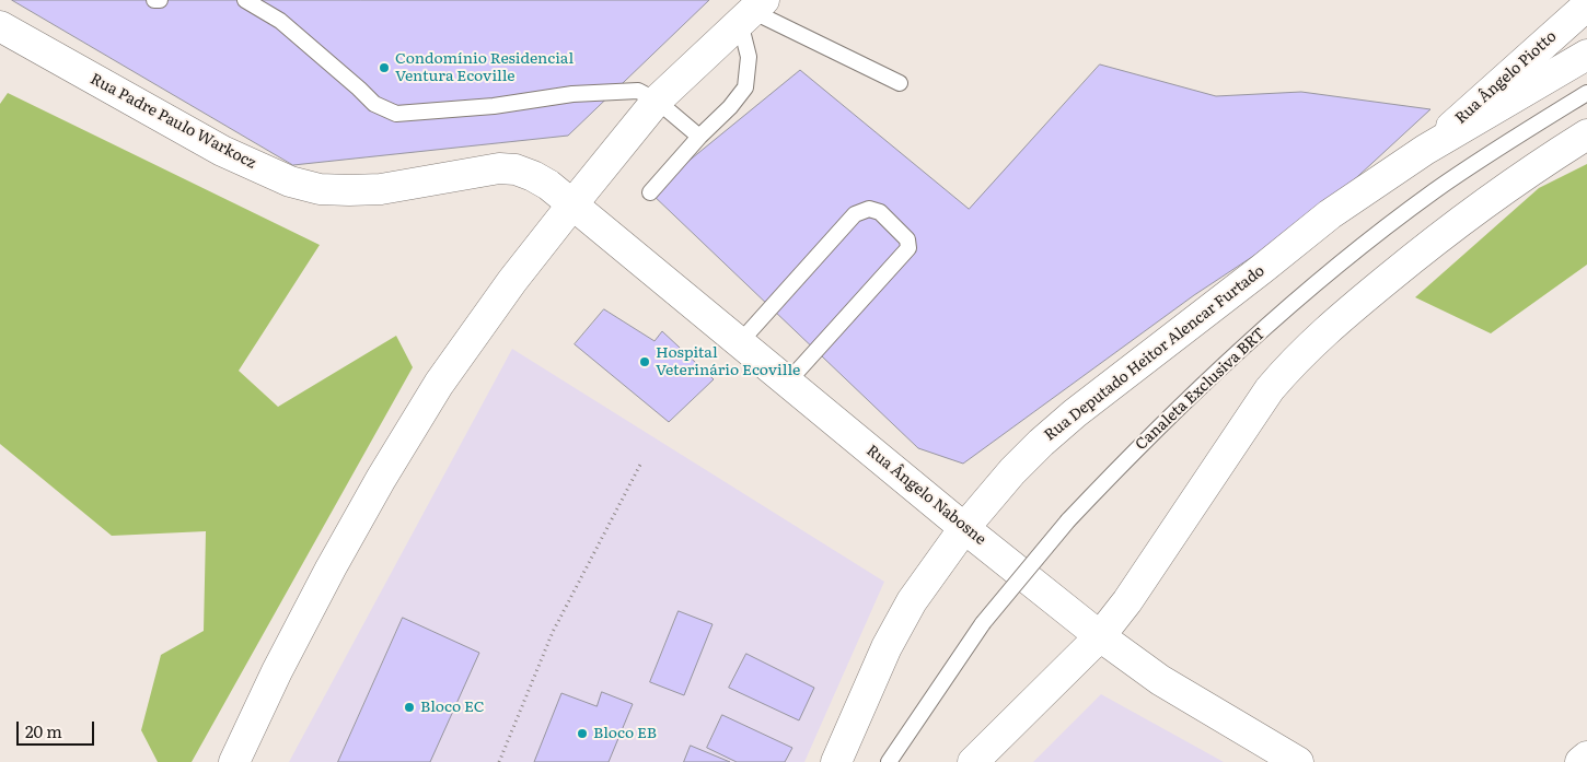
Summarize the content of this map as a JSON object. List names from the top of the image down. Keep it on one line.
{"streets":{"street":["Rua Ângelo Piotto","Rua Padre Paulo Warkocz","Rua Deputado Heitor Alencar Furtado","Rua Ângelo Nabosne"],"lane":["Canaleta Exclusiva BRT"]},"crossings":[["Rua Ângelo Piotto","Rua Deputado Heitor Alencar Furtado"],["Rua Padre Paulo Warkocz","Rua Ângelo Nabosne"],["Rua Deputado Heitor Alencar Furtado","Rua Ângelo Nabosne"]],"places":["Condomínio Residencial Ventura Ecoville","Hospital Veterinário Ecoville","Bloco EC","Bloco EB"],"scale_bar":"20 m"}
